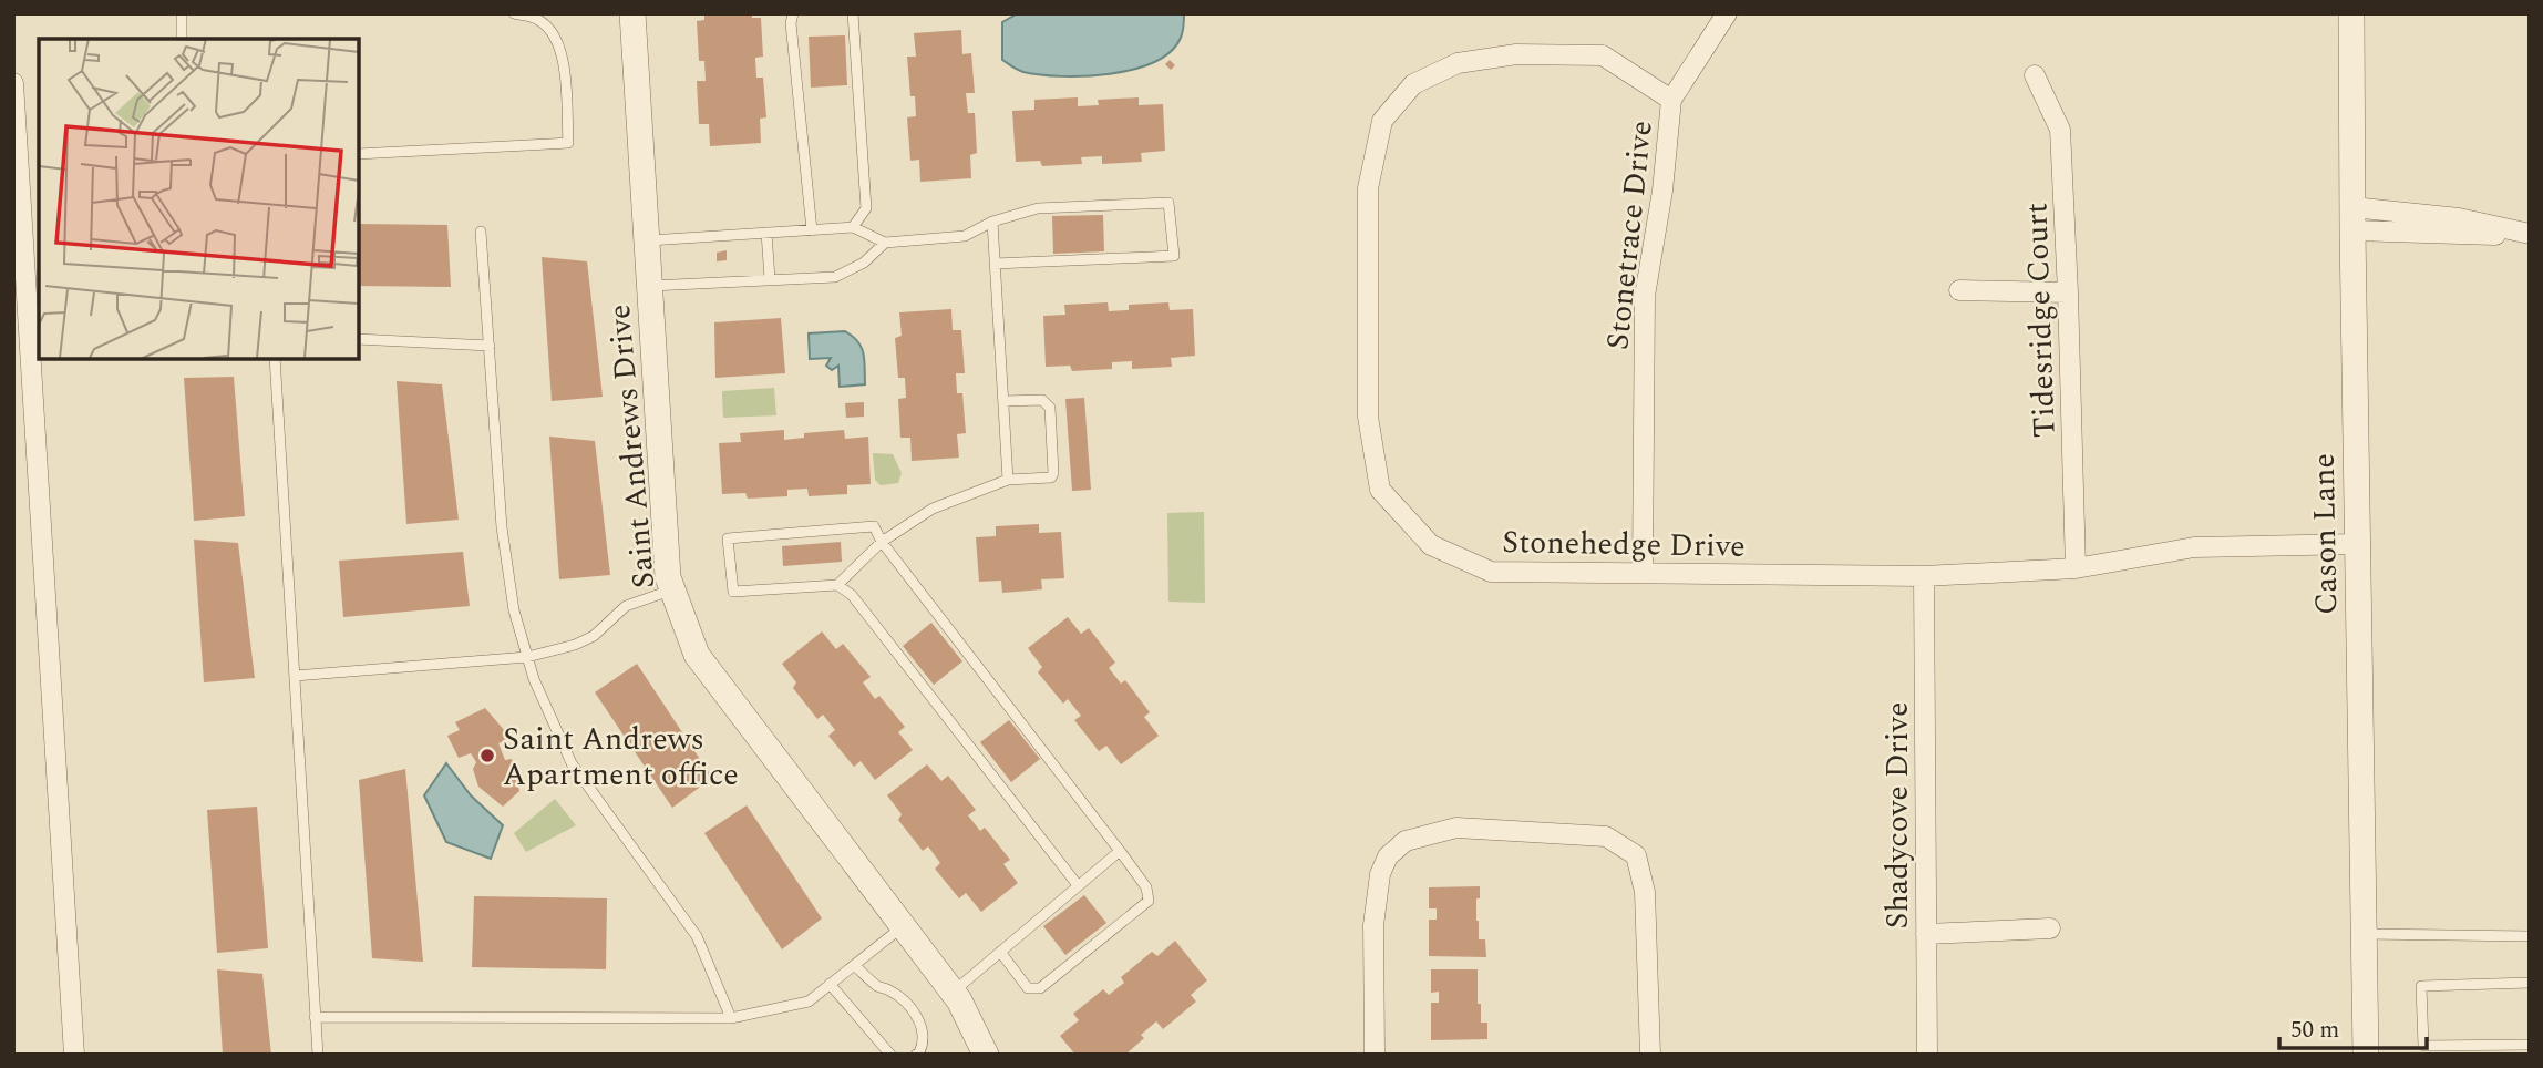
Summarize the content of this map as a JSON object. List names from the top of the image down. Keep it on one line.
{"streets":{"street":["Stonetrace Drive","Tidesridge Court","Saint Andrews Drive","Cason Lane","Stonehedge Drive","Shadycove Drive"]},"crossings":[["Stonetrace Drive","Stonehedge Drive"],["Tidesridge Court","Stonehedge Drive"],["Cason Lane","Stonehedge Drive"],["Stonehedge Drive","Shadycove Drive"]],"places":["Saint Andrews Apartment office"],"scale_bar":"50 m"}
